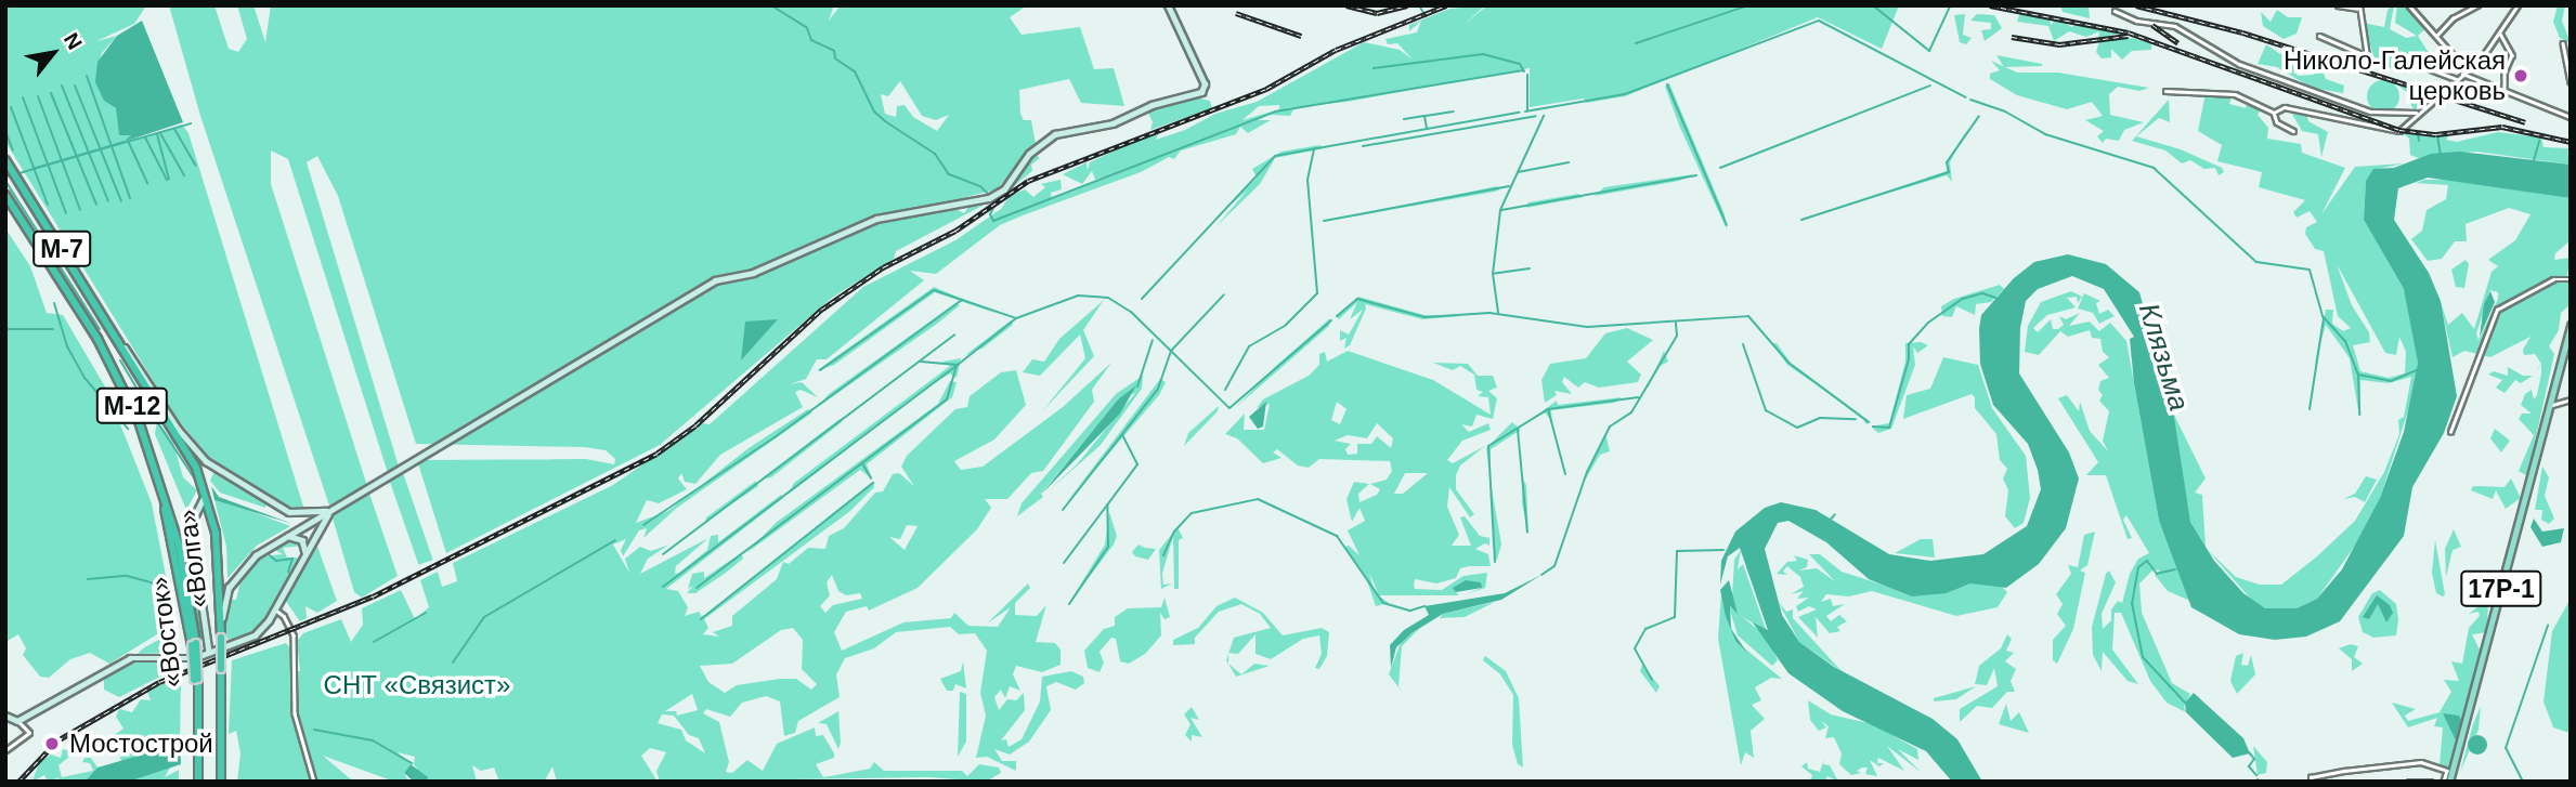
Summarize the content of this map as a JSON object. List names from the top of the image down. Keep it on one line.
{"streets":{"highway":["М-7","М-12","«Волга»","«Восток»"],"main road":["17Р-1"]},"water":["Клязьма"],"parks":["СНТ «Связист»"],"places":["Николо-Галейская церковь","Мостострой"],"north":"top right"}
